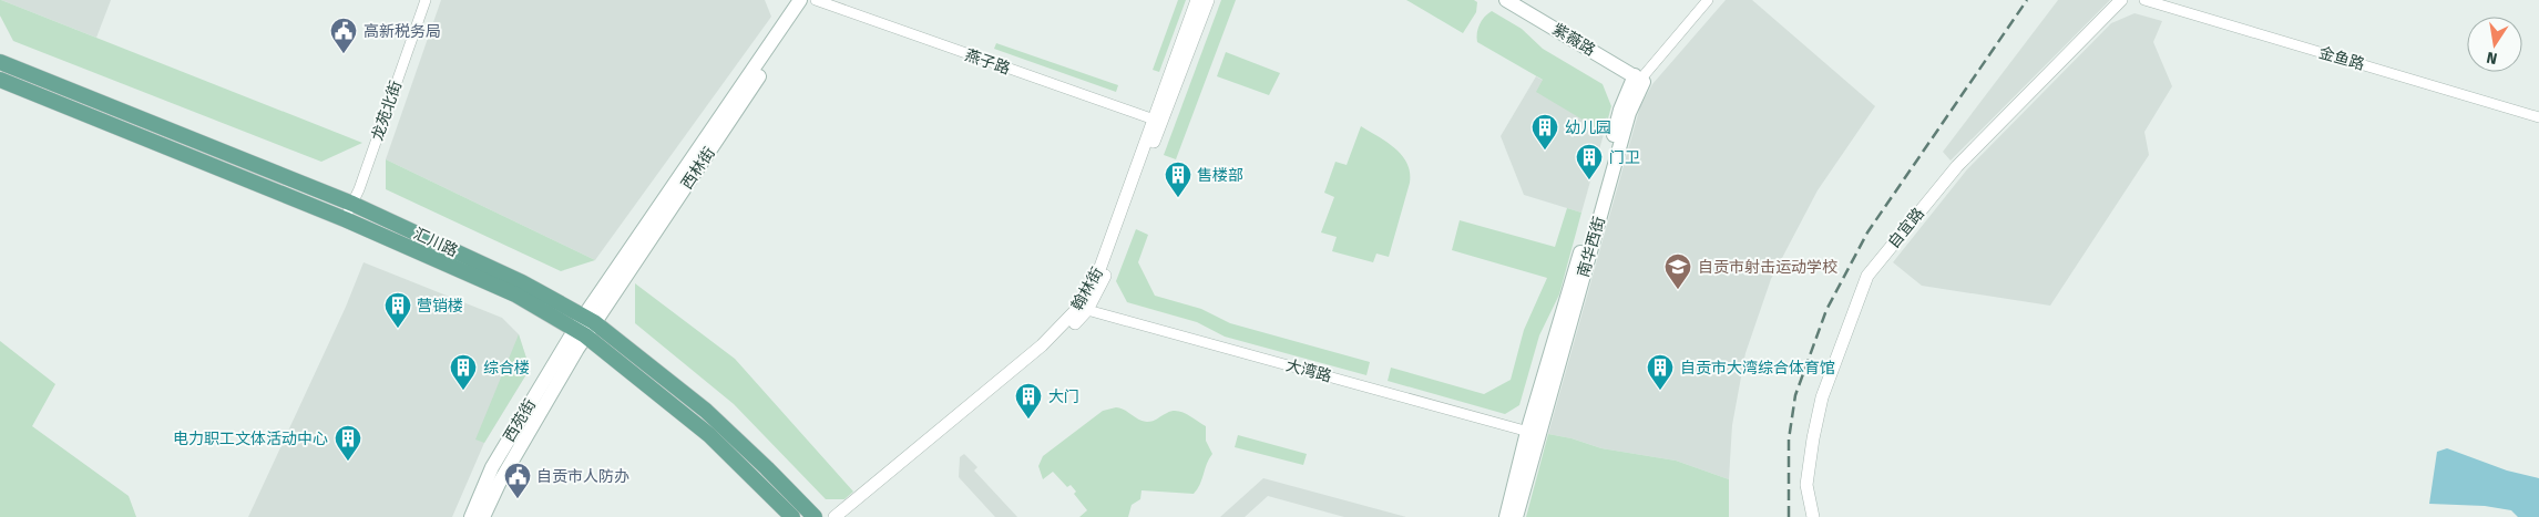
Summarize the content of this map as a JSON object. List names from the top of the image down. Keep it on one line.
{"streets":{"main road":["紫薇路","西林街","汇川路","南华西街","西苑街"],"street":["金鱼路","燕子路","龙苑北街","自宜路","翰林街","大湾路"]},"crossings":[["紫薇路","南华西街"],["燕子路","翰林街"],["龙苑北街","汇川路"],["西林街","汇川路"],["西林街","西苑街"],["汇川路","西苑街"],["南华西街","大湾路"],["翰林街","大湾路"]],"places":{"public building":["高新税务局","自贡市人防办"],"building":["幼儿园","门卫","售楼部","营销楼","综合楼","自贡市大湾综合体育馆","大门","电力职工文体活动中心"],"school or university":["自贡市射击运动学校"]},"north":"bottom"}
